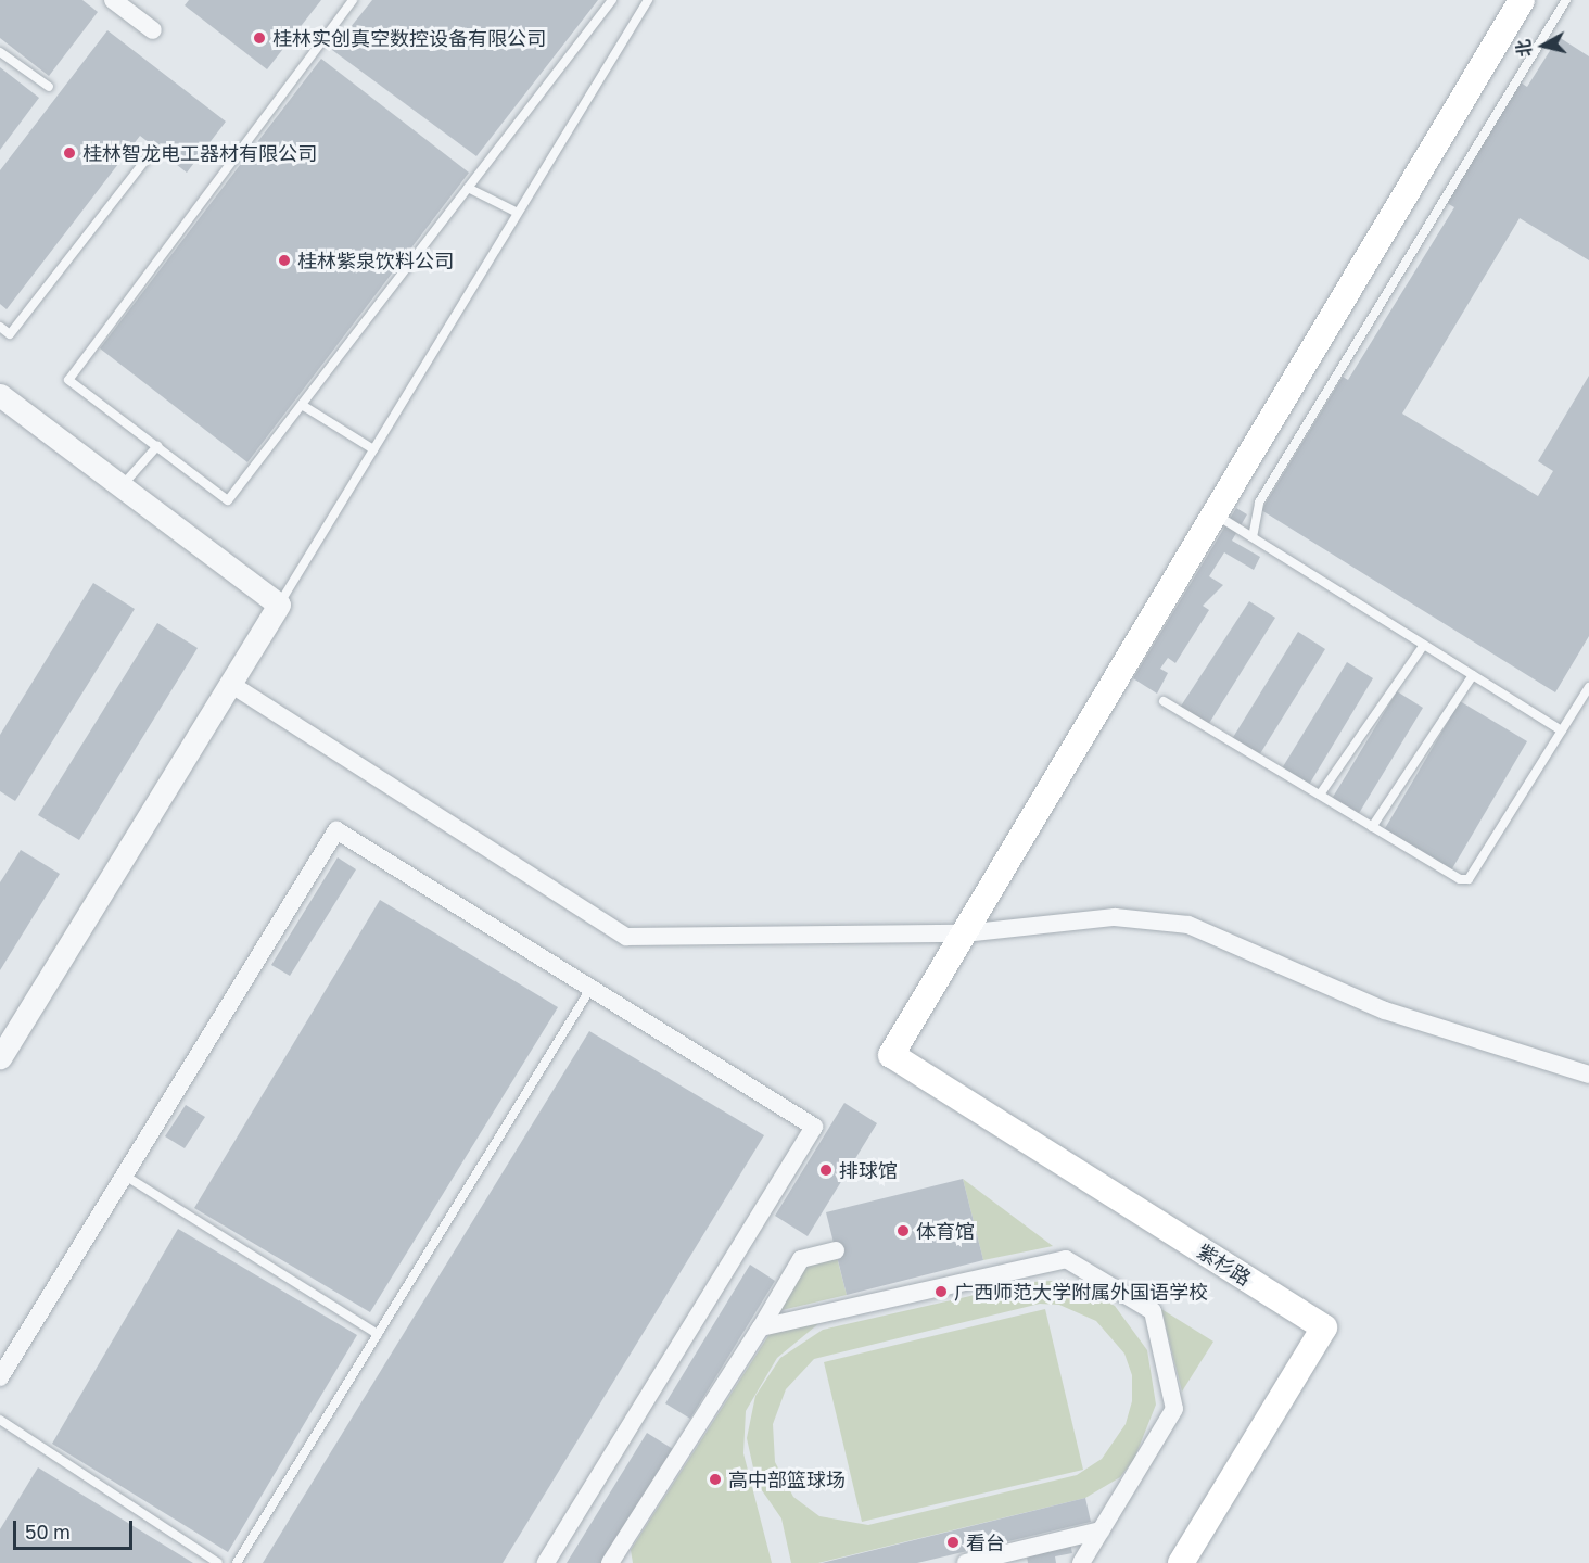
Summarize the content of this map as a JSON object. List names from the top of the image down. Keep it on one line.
{"streets":{"main road":["紫杉路"]},"places":["桂林实创真空数控设备有限公司","桂林智龙电工器材有限公司","桂林紫泉饮料公司","排球馆","体育馆","广西师范大学附属外国语学校","高中部篮球场","看台"],"scale_bar":"50 m","north":"left"}
